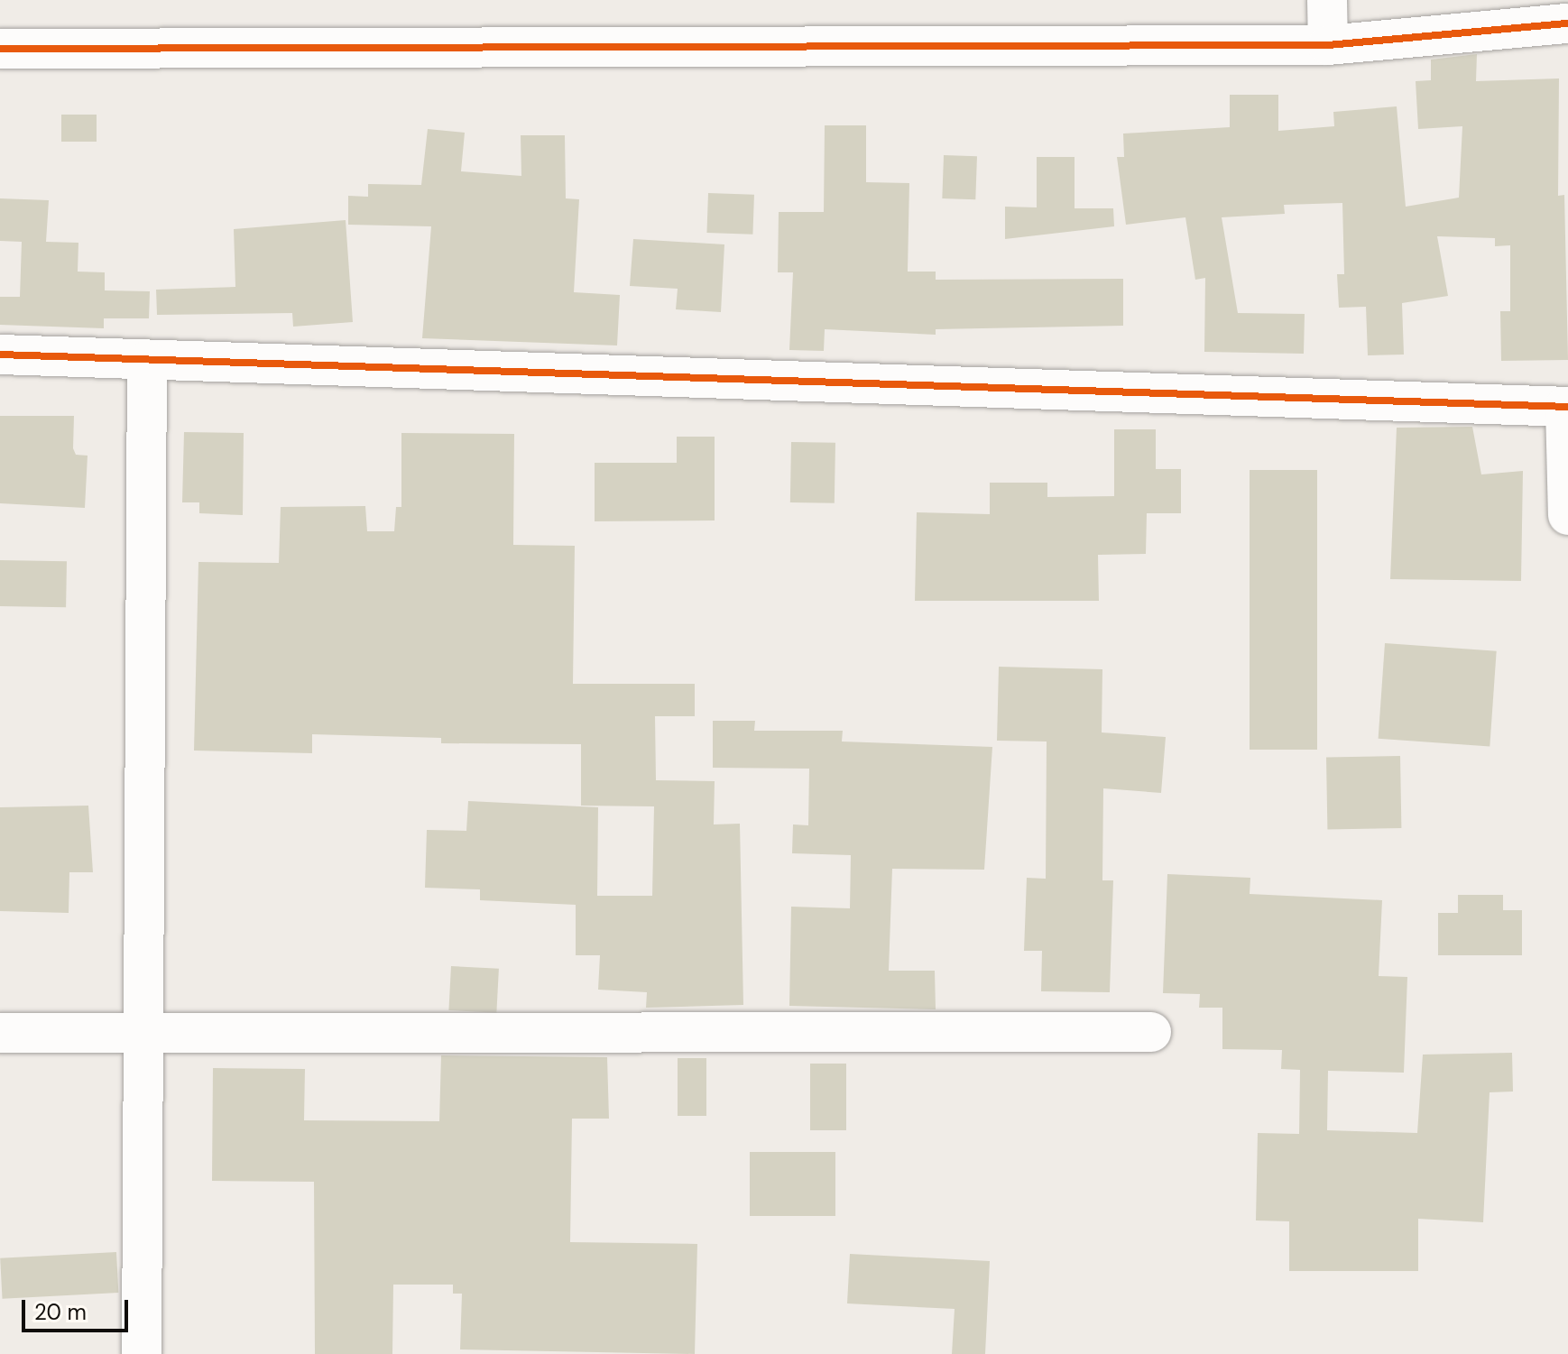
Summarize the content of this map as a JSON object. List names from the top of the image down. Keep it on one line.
{"scale_bar":"20 m"}
